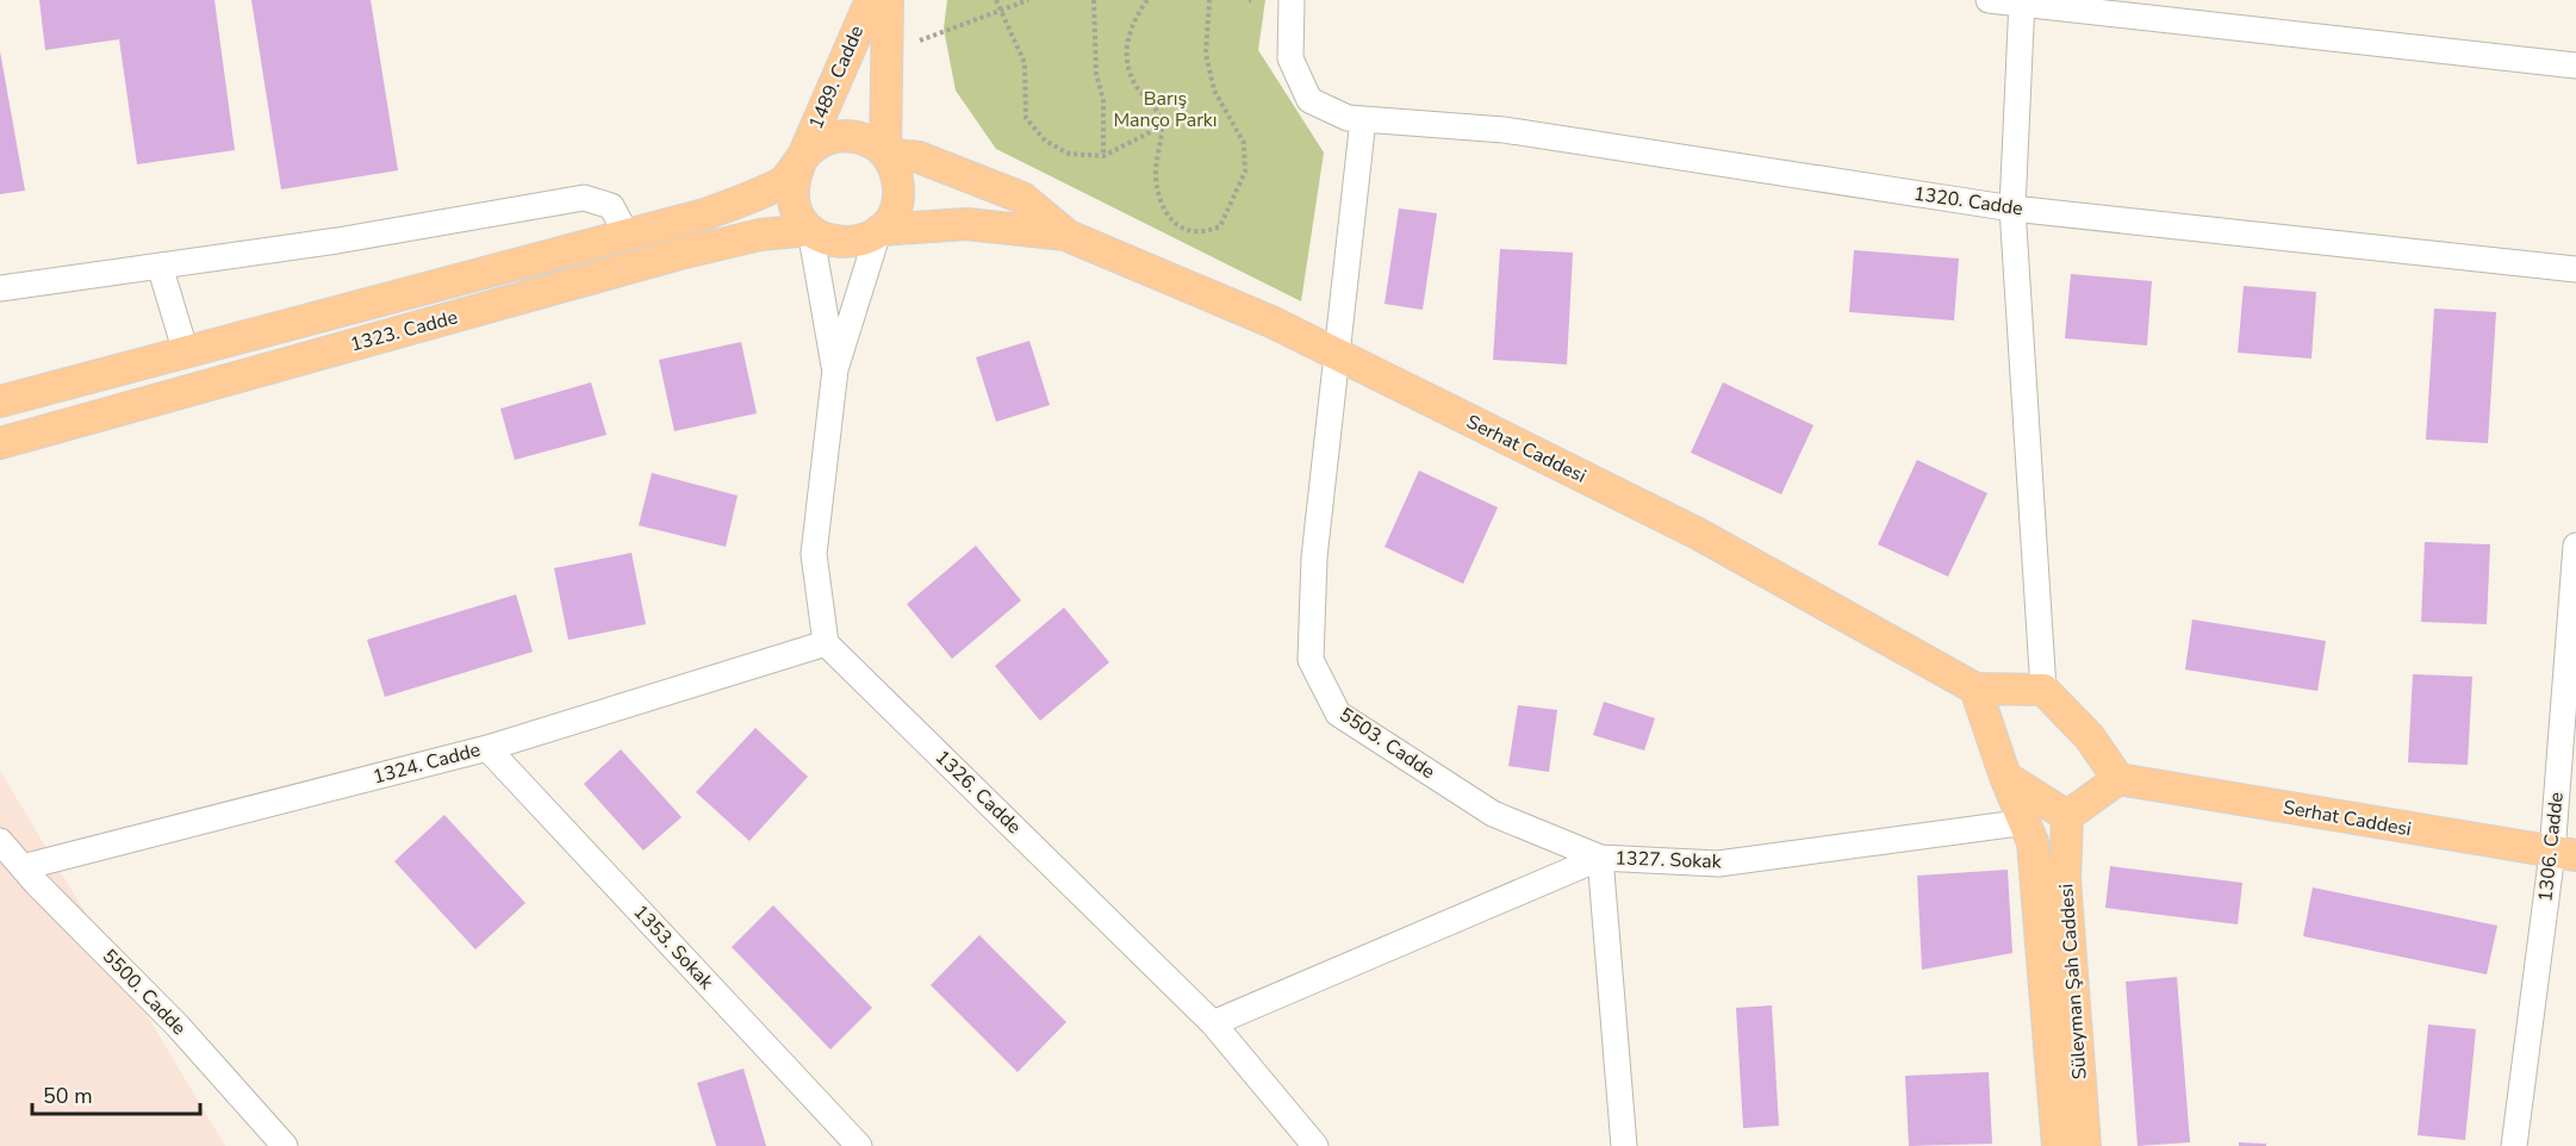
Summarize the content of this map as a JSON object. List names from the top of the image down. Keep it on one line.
{"streets":{"main road":["1489. Cadde","1323. Cadde","Serhat Caddesi","Süleyman Şah Caddesi"],"street":["1320. Cadde","5503. Cadde","1324. Cadde","1326. Cadde","1306. Cadde","1327. Sokak","1353. Sokak","5500. Cadde"]},"crossings":[["1489. Cadde","1323. Cadde"],["1320. Cadde","5503. Cadde"],["Serhat Caddesi","5503. Cadde"],["Serhat Caddesi","1306. Cadde"],["5503. Cadde","1327. Sokak"],["1324. Cadde","1326. Cadde"],["1324. Cadde","1353. Sokak"],["1324. Cadde","5500. Cadde"],["1326. Cadde","1327. Sokak"],["1327. Sokak","Süleyman Şah Caddesi"]],"parks":["Barış Manço Parkı"],"scale_bar":"50 m"}
